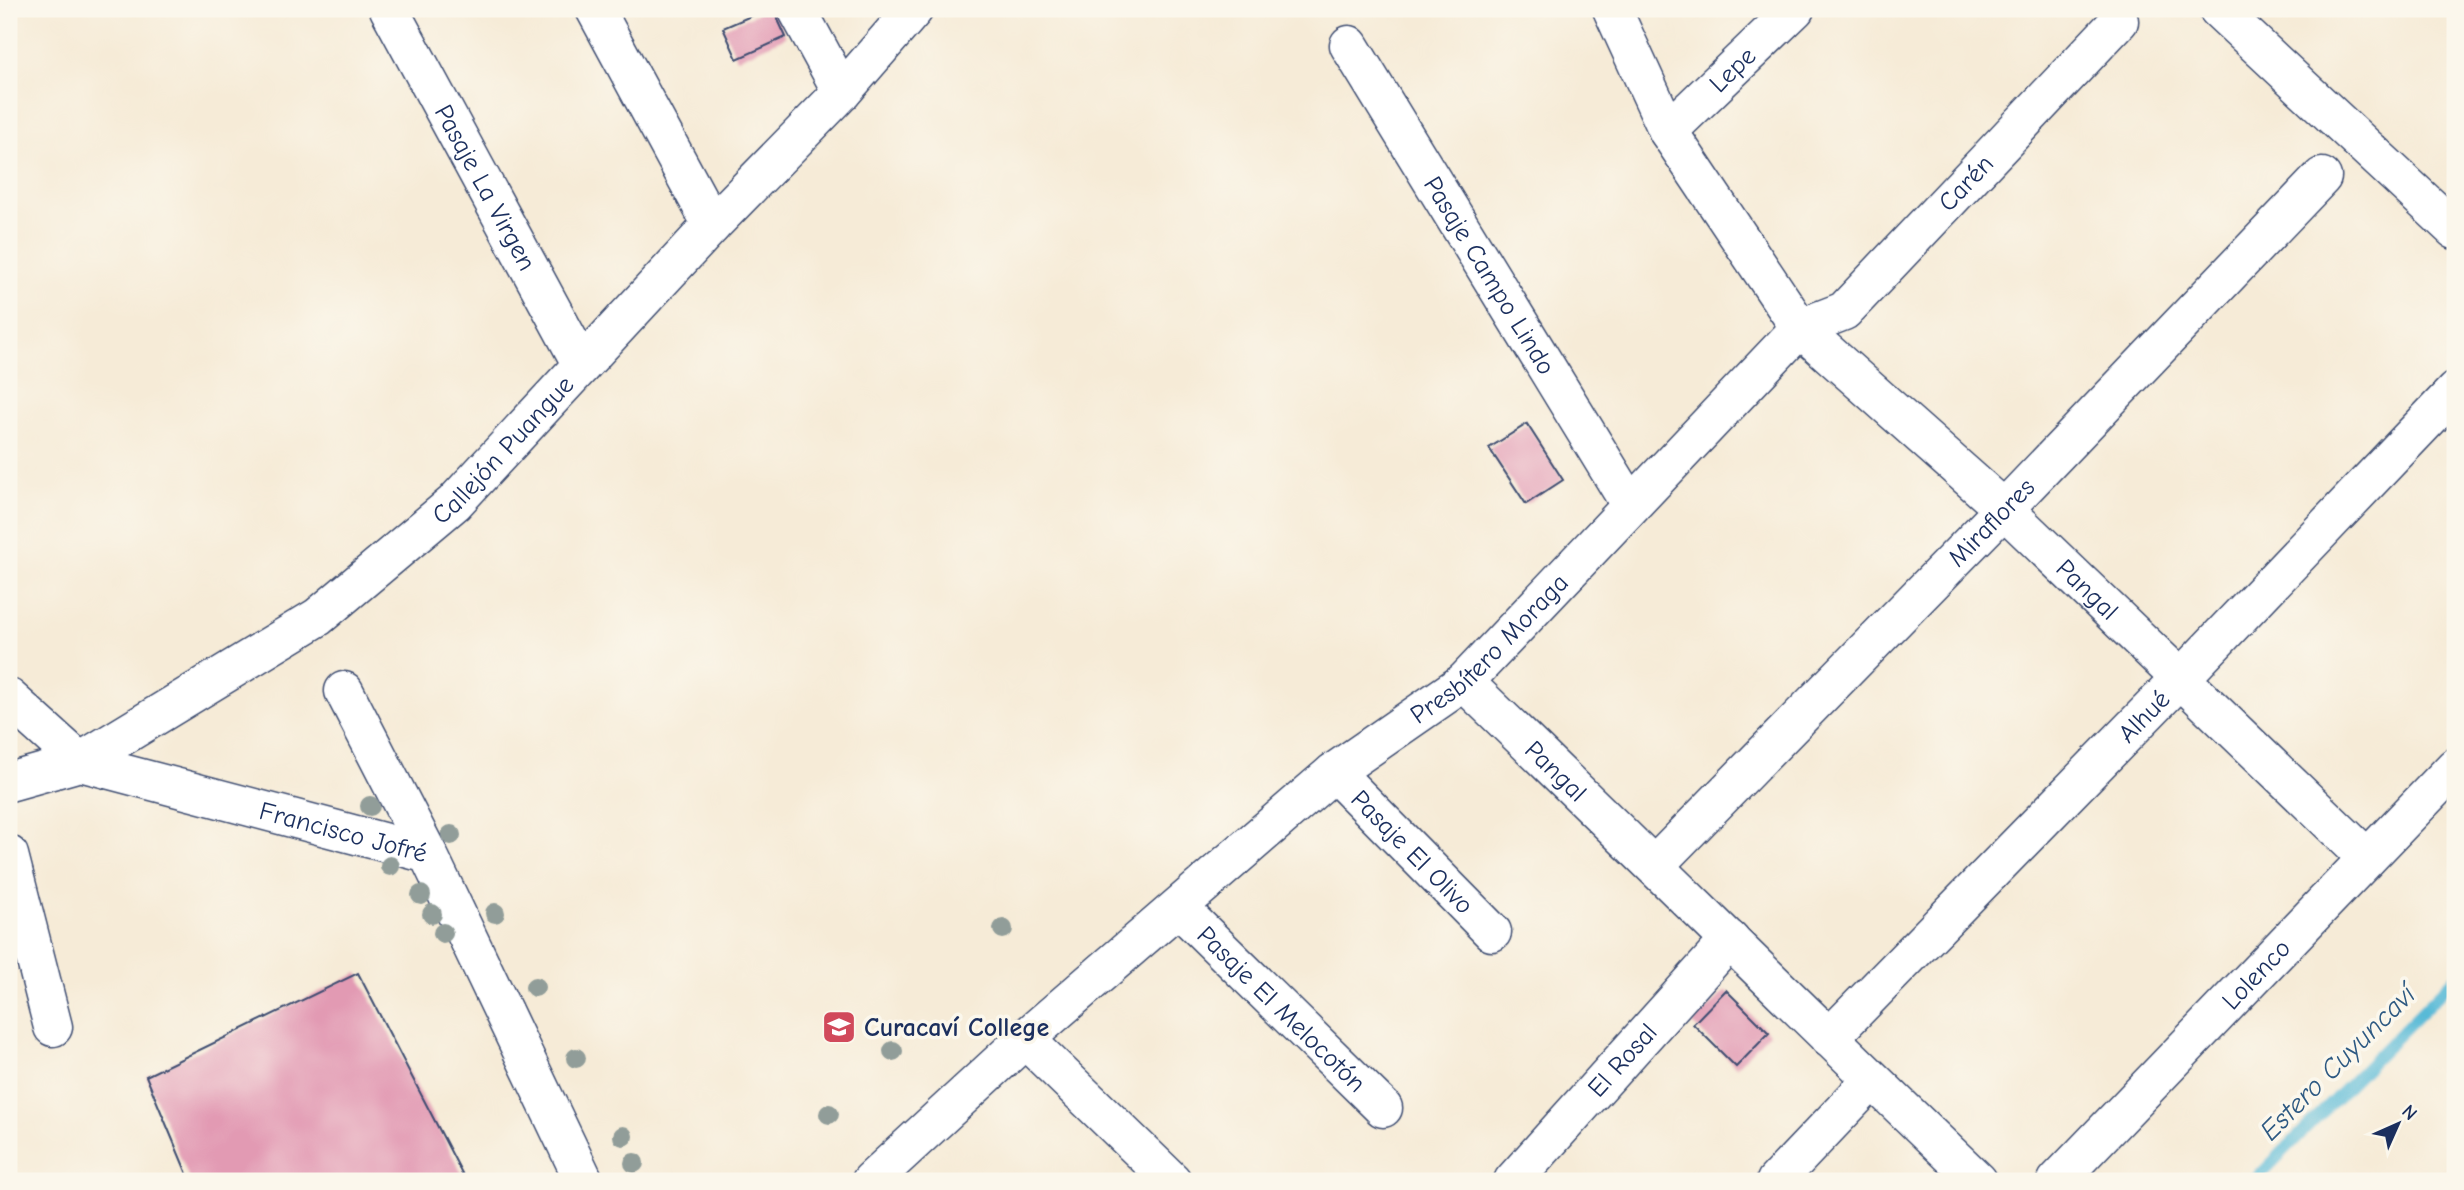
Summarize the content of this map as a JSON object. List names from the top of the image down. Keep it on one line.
{"streets":{"street":["Lepe","Carén","Pasaje La Virgen","Pasaje Campo Lindo","Callejón Puangue","Miraflores","Pangal","Presbítero Moraga","Alhué","Francisco Jofré","Pasaje El Olivo","Lolenco","Pasaje El Melocotón","El Rosal"]},"crossings":[["Carén","Pangal"],["Carén","Presbítero Moraga"],["Pasaje La Virgen","Callejón Puangue"],["Pasaje Campo Lindo","Presbítero Moraga"],["Callejón Puangue","Francisco Jofré"],["Miraflores","Pangal"],["Pangal","Presbítero Moraga"],["Pangal","Alhué"],["Pangal","Lolenco"],["Pangal","El Rosal"],["Presbítero Moraga","Pasaje El Olivo"],["Presbítero Moraga","Pasaje El Melocotón"]],"water":["Estero Cuyuncaví"],"places":{"school or university":["Curacaví College"]},"north":"top right"}
